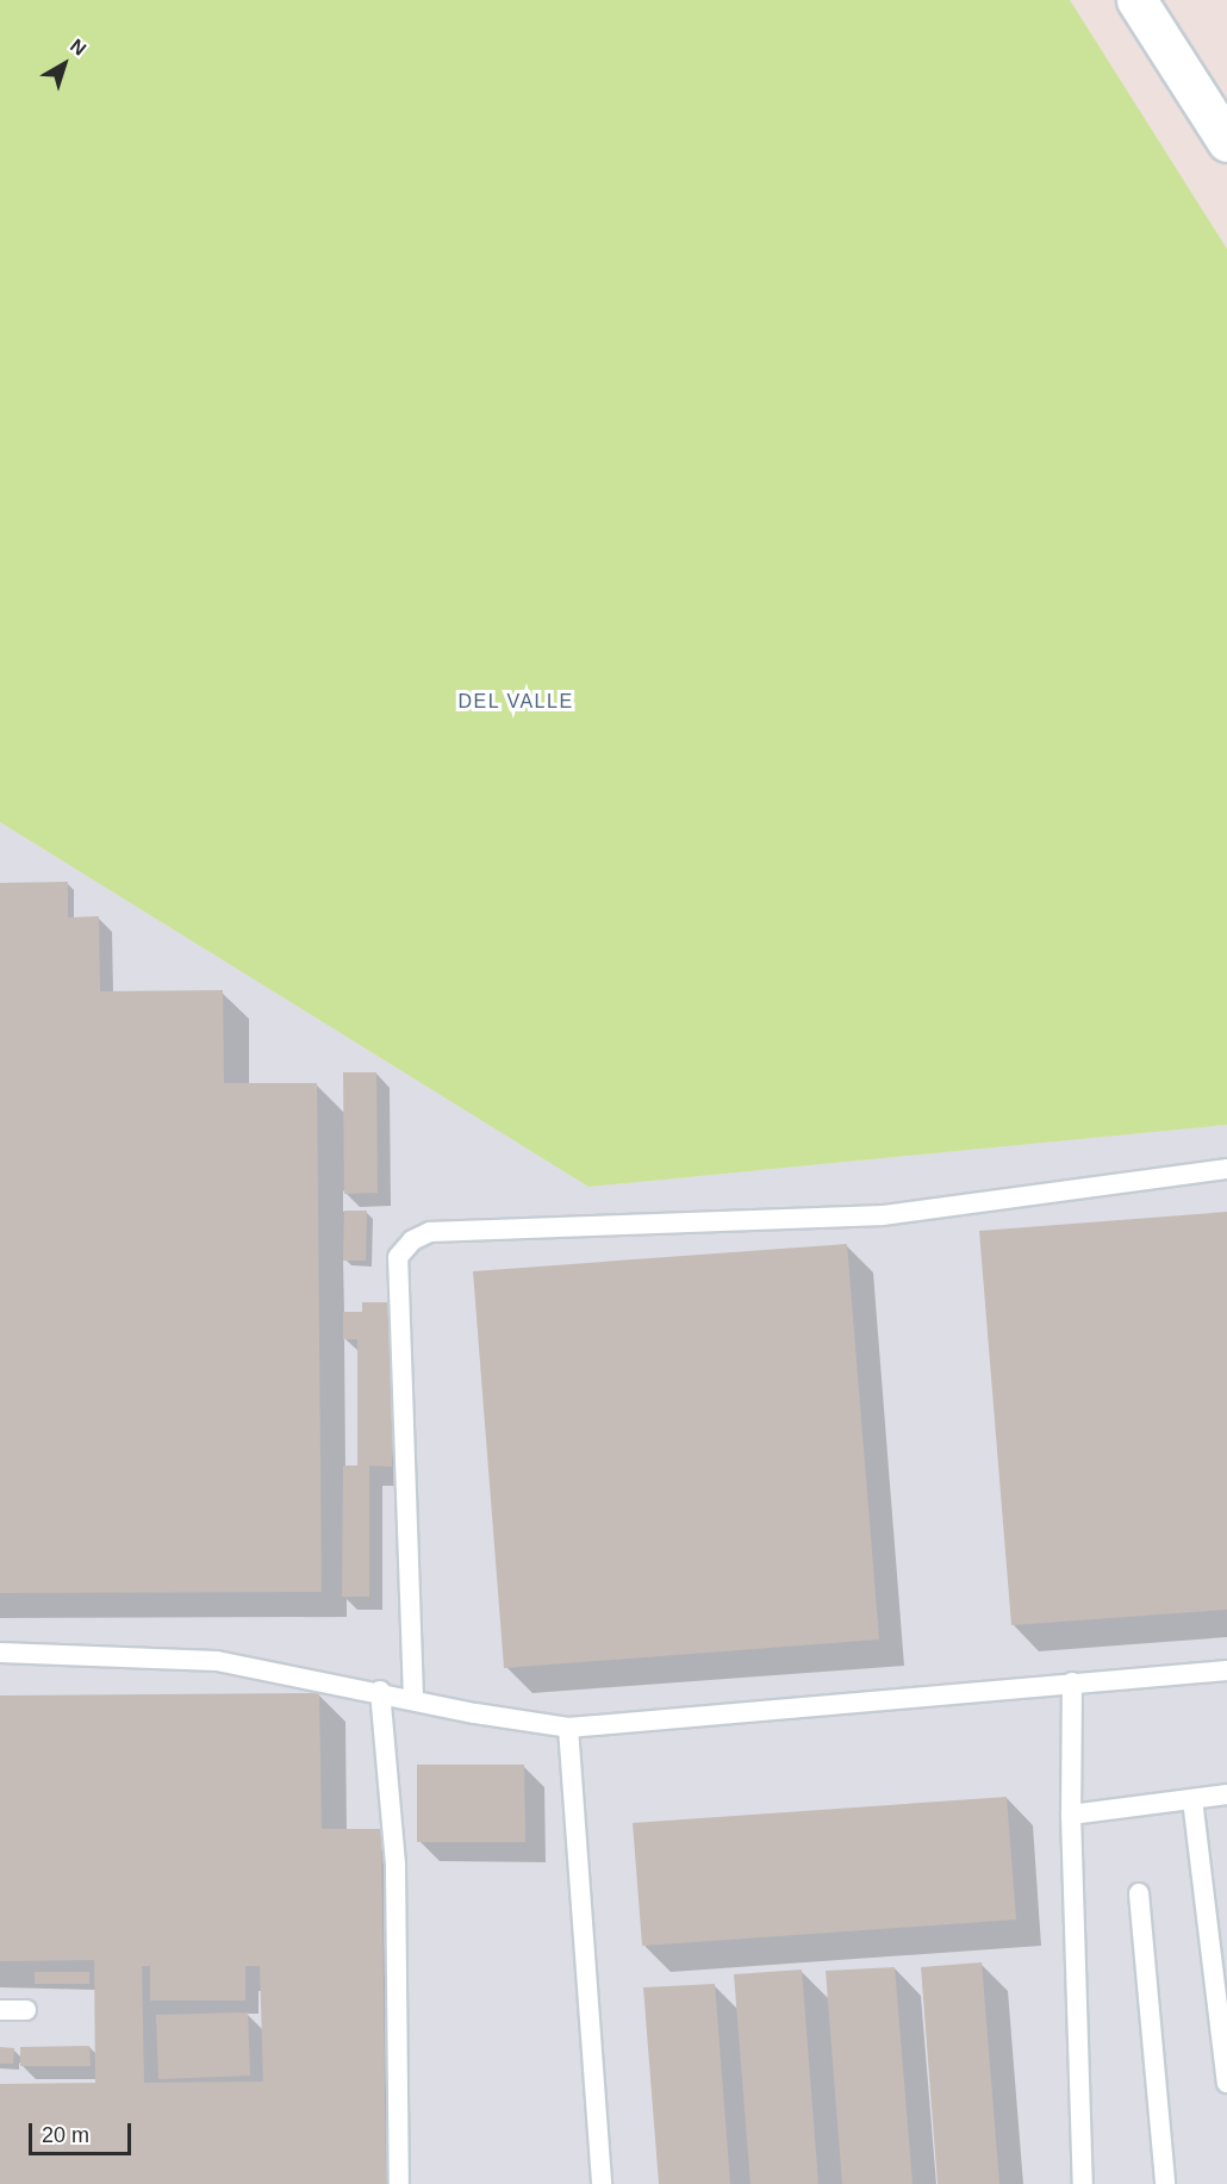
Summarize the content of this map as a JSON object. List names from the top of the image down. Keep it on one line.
{"districts":["DEL VALLE"],"scale_bar":"20 m","north":"top right"}
